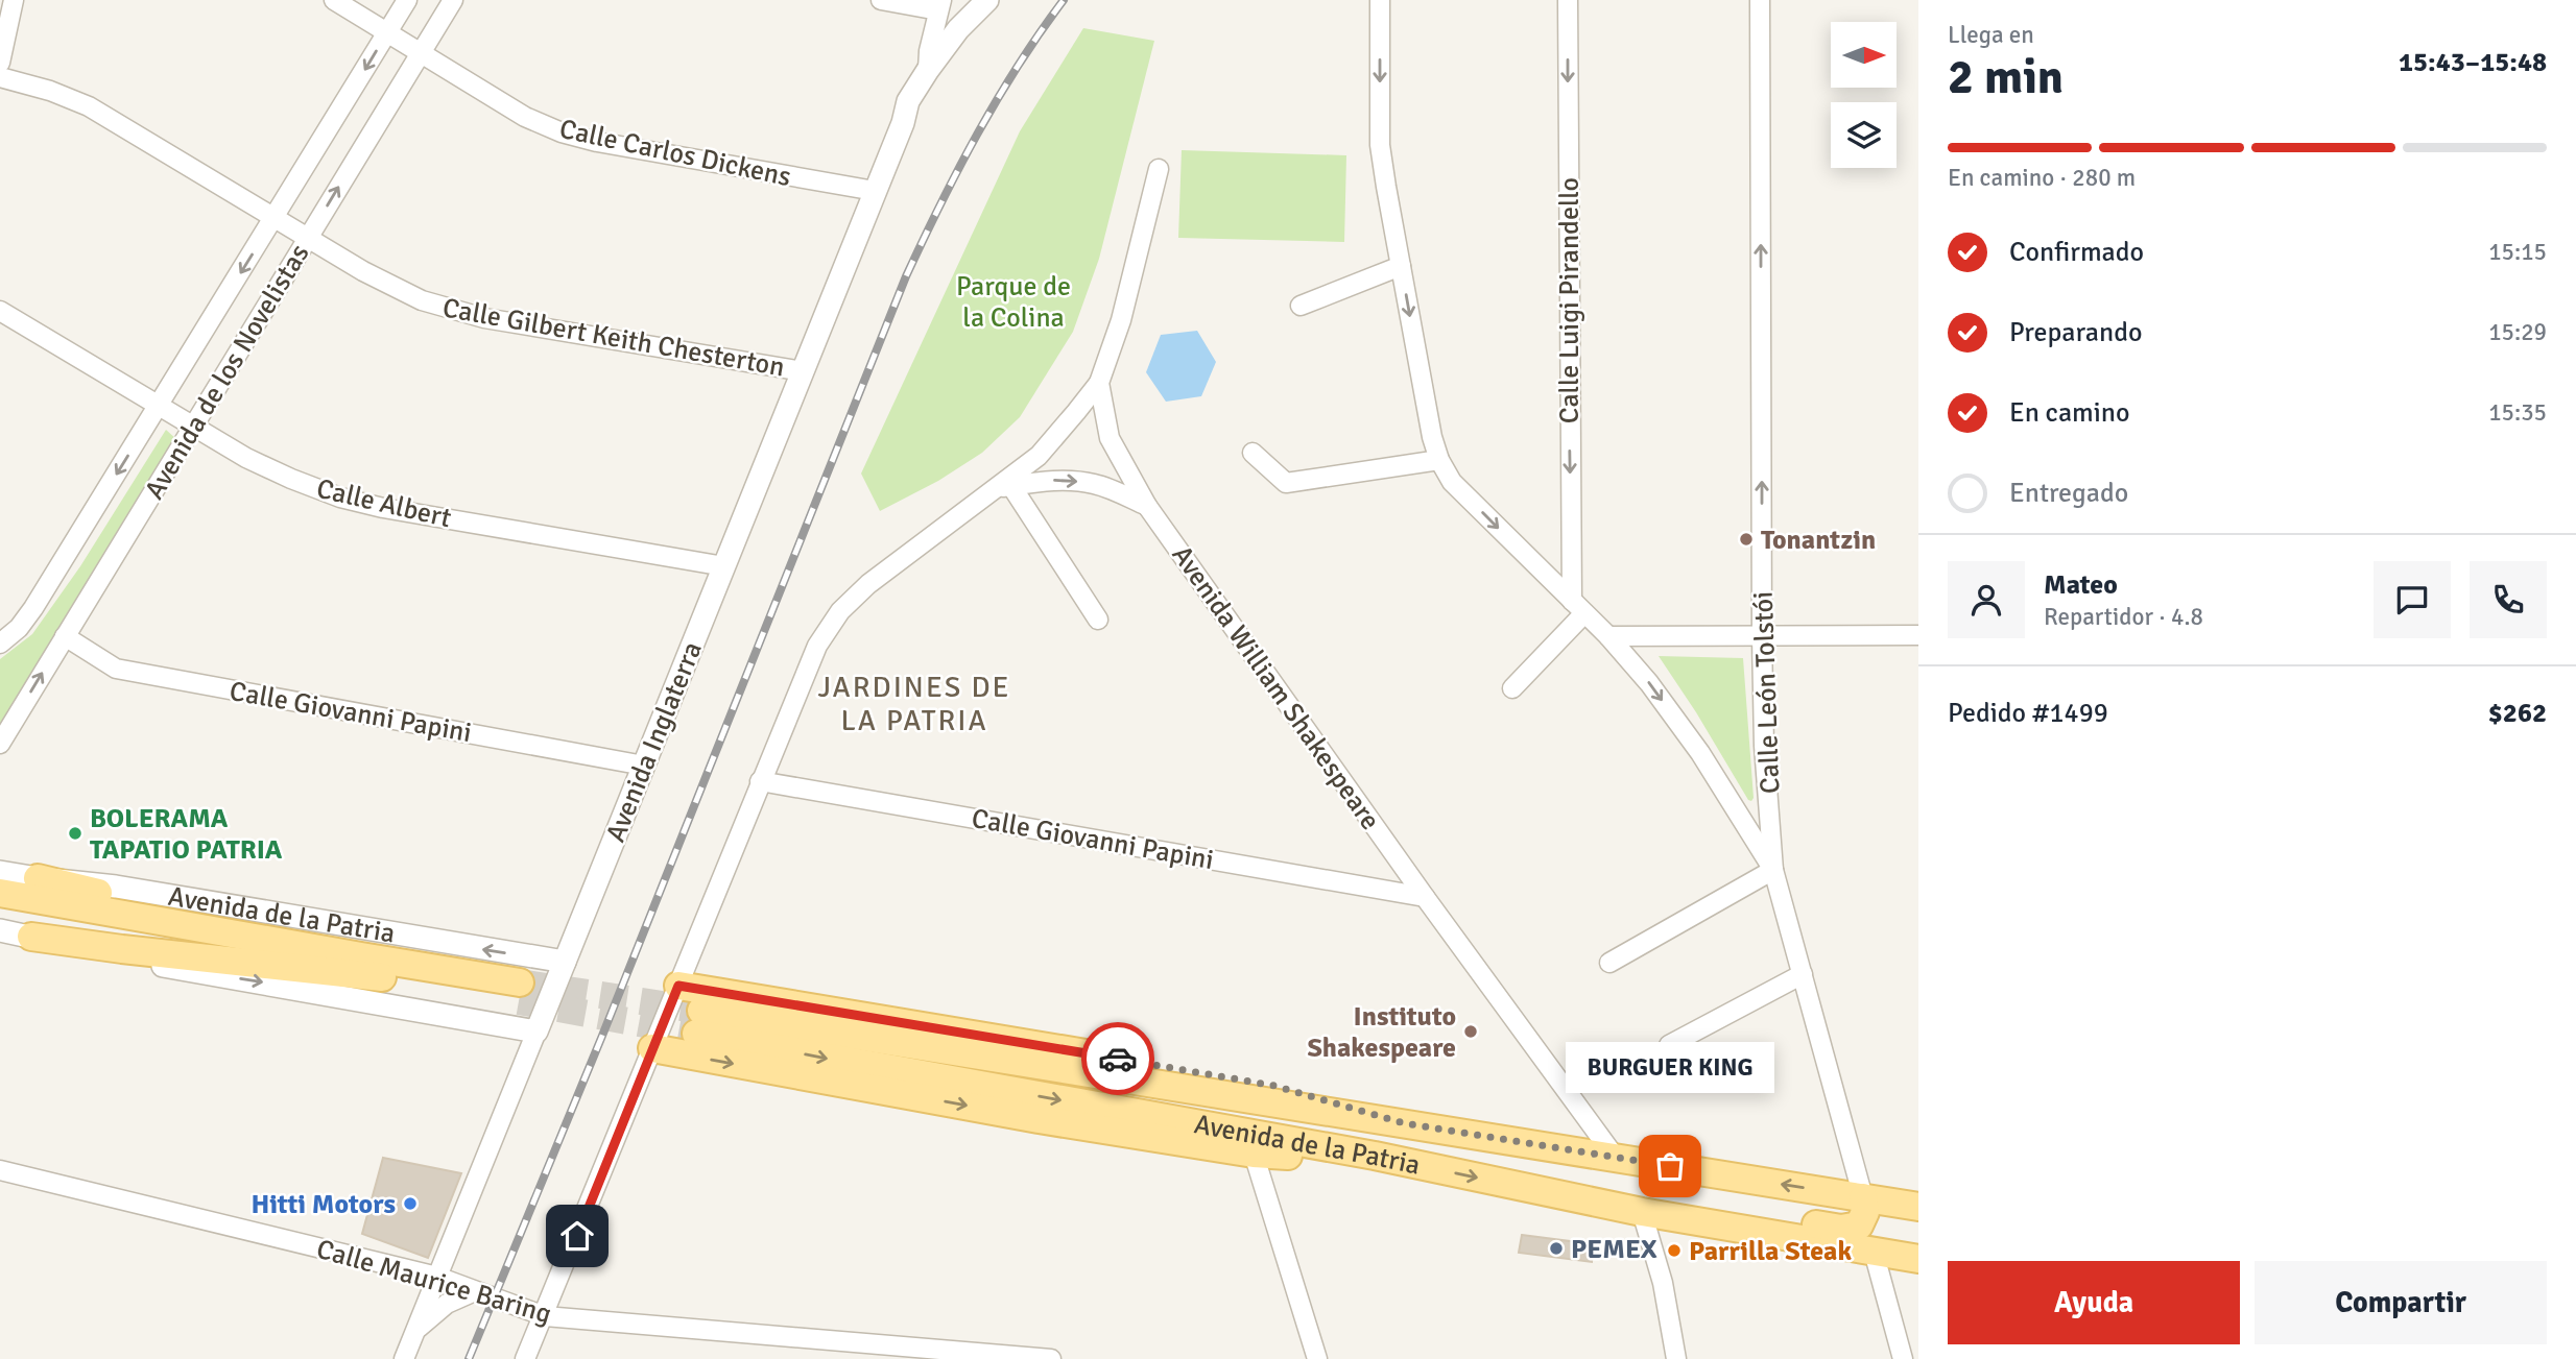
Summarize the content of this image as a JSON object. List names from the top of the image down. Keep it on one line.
{"streets":{"main road":["Avenida de la Patria"],"street":["Calle Carlos Dickens","Calle Luigi Pirandello","Calle Gilbert Keith Chesterton","Avenida de los Novelistas","Calle Albert","Avenida William Shakespeare","Calle León Tolstói","Calle Giovanni Papini","Avenida Inglaterra","Calle Maurice Baring"]},"crossings":[["Calle Carlos Dickens","Avenida de los Novelistas"],["Calle Carlos Dickens","Avenida Inglaterra"],["Calle Gilbert Keith Chesterton","Avenida de los Novelistas"],["Calle Gilbert Keith Chesterton","Avenida Inglaterra"],["Avenida de los Novelistas","Calle Albert"],["Avenida de los Novelistas","Calle Giovanni Papini"],["Calle Albert","Avenida Inglaterra"],["Avenida William Shakespeare","Calle Giovanni Papini"],["Avenida William Shakespeare","Avenida de la Patria"],["Calle León Tolstói","Avenida de la Patria"],["Calle Giovanni Papini","Avenida Inglaterra"],["Avenida Inglaterra","Avenida de la Patria"],["Avenida Inglaterra","Calle Maurice Baring"]],"one_way":["Calle Luigi Pirandello","Calle León Tolstói"],"districts":["JARDINES DE LA PATRIA"],"parks":["Parque de la Colina"],"places":["Tonantzin","BOLERAMA TAPATIO PATRIA","Instituto Shakespeare","BURGUER KING","Hitti Motors","PEMEX","Parrilla Steak"],"north":"right","page":{"heading":["2 min","Llega en","15:43–15:48"],"panel":["Mateo","Repartidor · 4.8","Pedido #1499","$262"],"bar":"En camino · 280 m","list":[["Confirmado","15:15"],["Preparando","15:29"],["En camino","15:35"],"Entregado"],"bubble":"BURGUER KING","buttons":["Ayuda","Compartir"]}}
